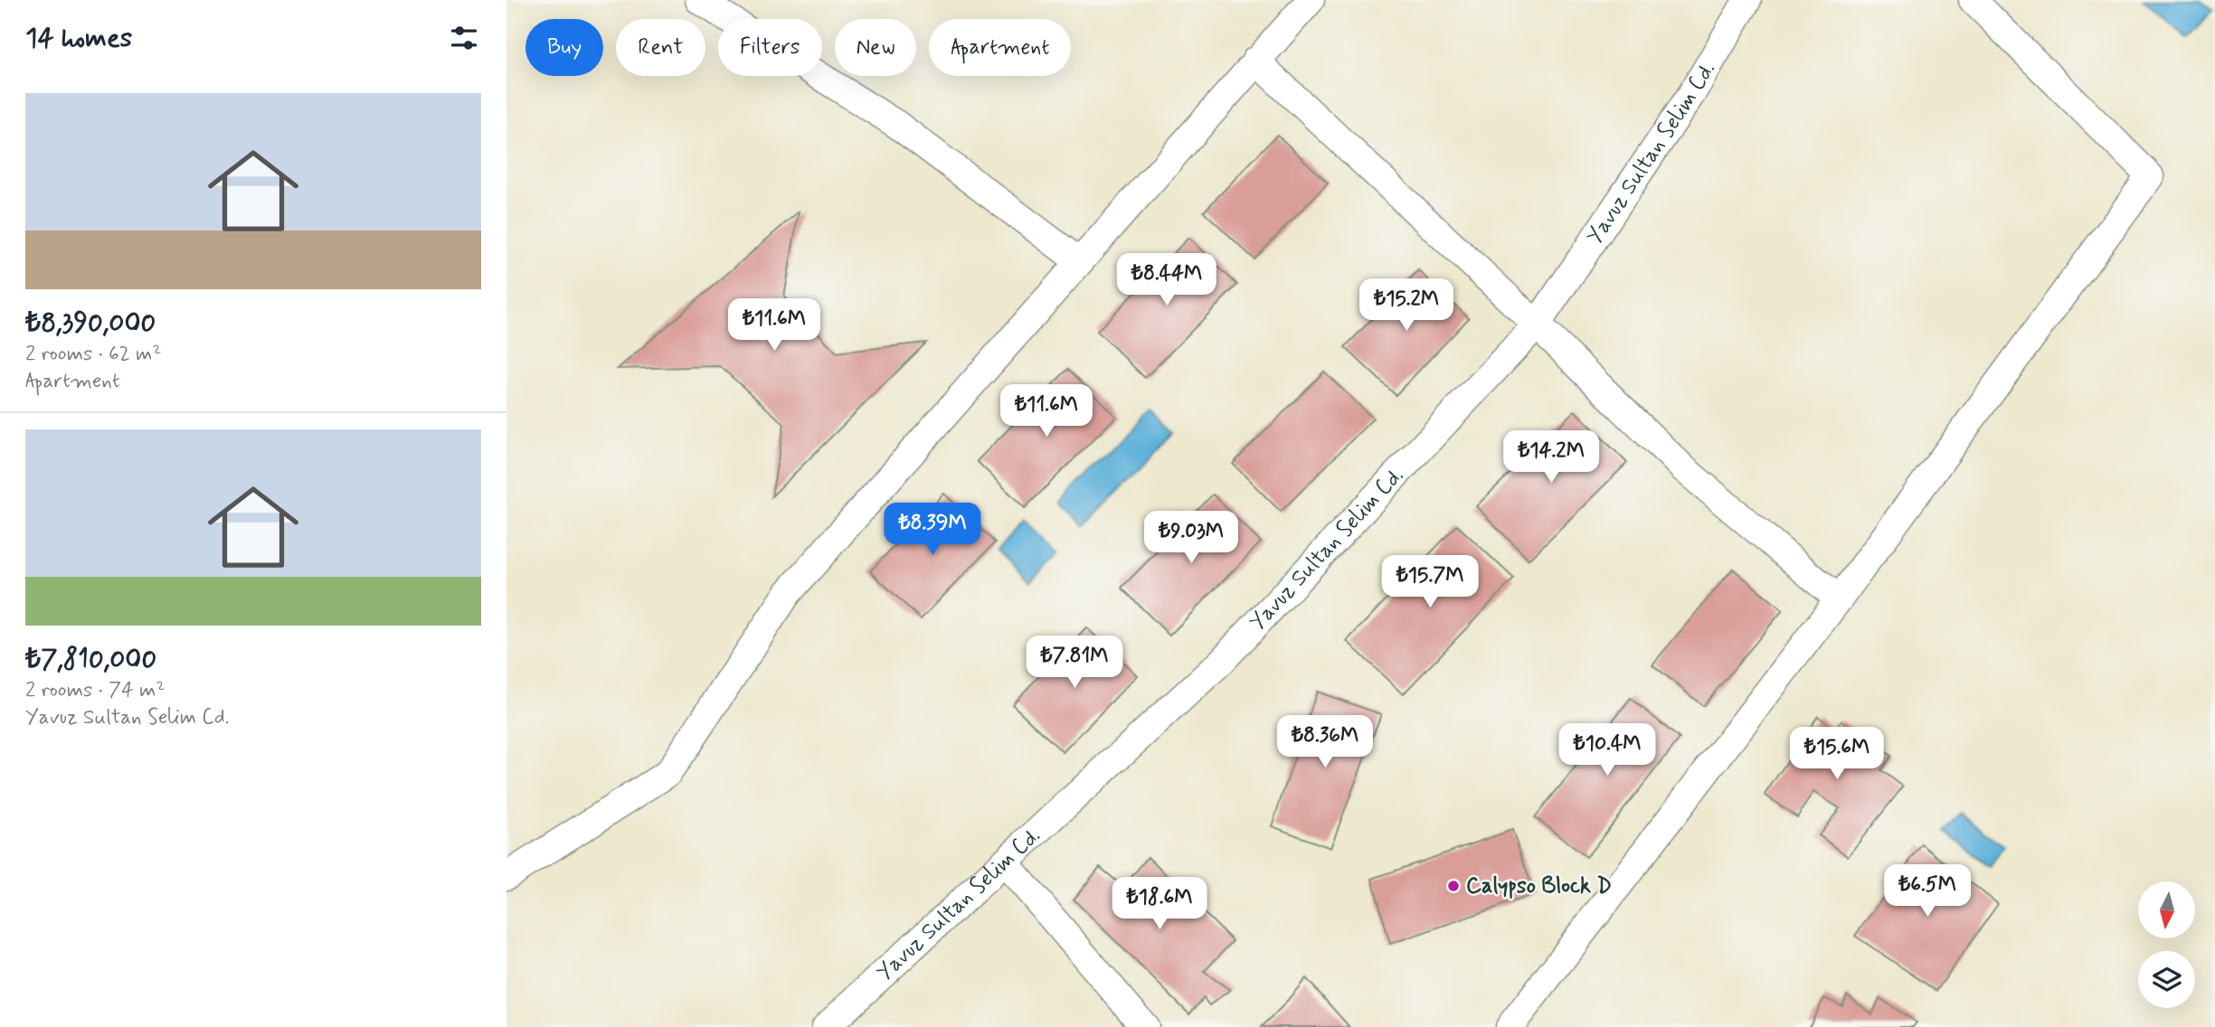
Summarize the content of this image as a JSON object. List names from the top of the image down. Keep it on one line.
{"streets":{"street":["Yavuz Sultan Selim Cd."]},"places":["Calypso Block D"],"north":"bottom","page":{"heading":"14 homes","chip":["Buy","Rent","Filters","New","Apartment"],"list":[{"name":"₺8,390,000","note":"2 rooms · 62 m² · Apartment"},{"name":"₺7,810,000","note":"2 rooms · 74 m² · Yavuz Sultan Selim Cd."}],"price":["₺8.44M","₺15.2M","₺11.6M","₺11.6M","₺14.2M","₺8.39M","₺9.03M","₺15.7M","₺7.81M","₺8.36M","₺10.4M","₺15.6M","₺6.5M","₺18.6M"]}}
